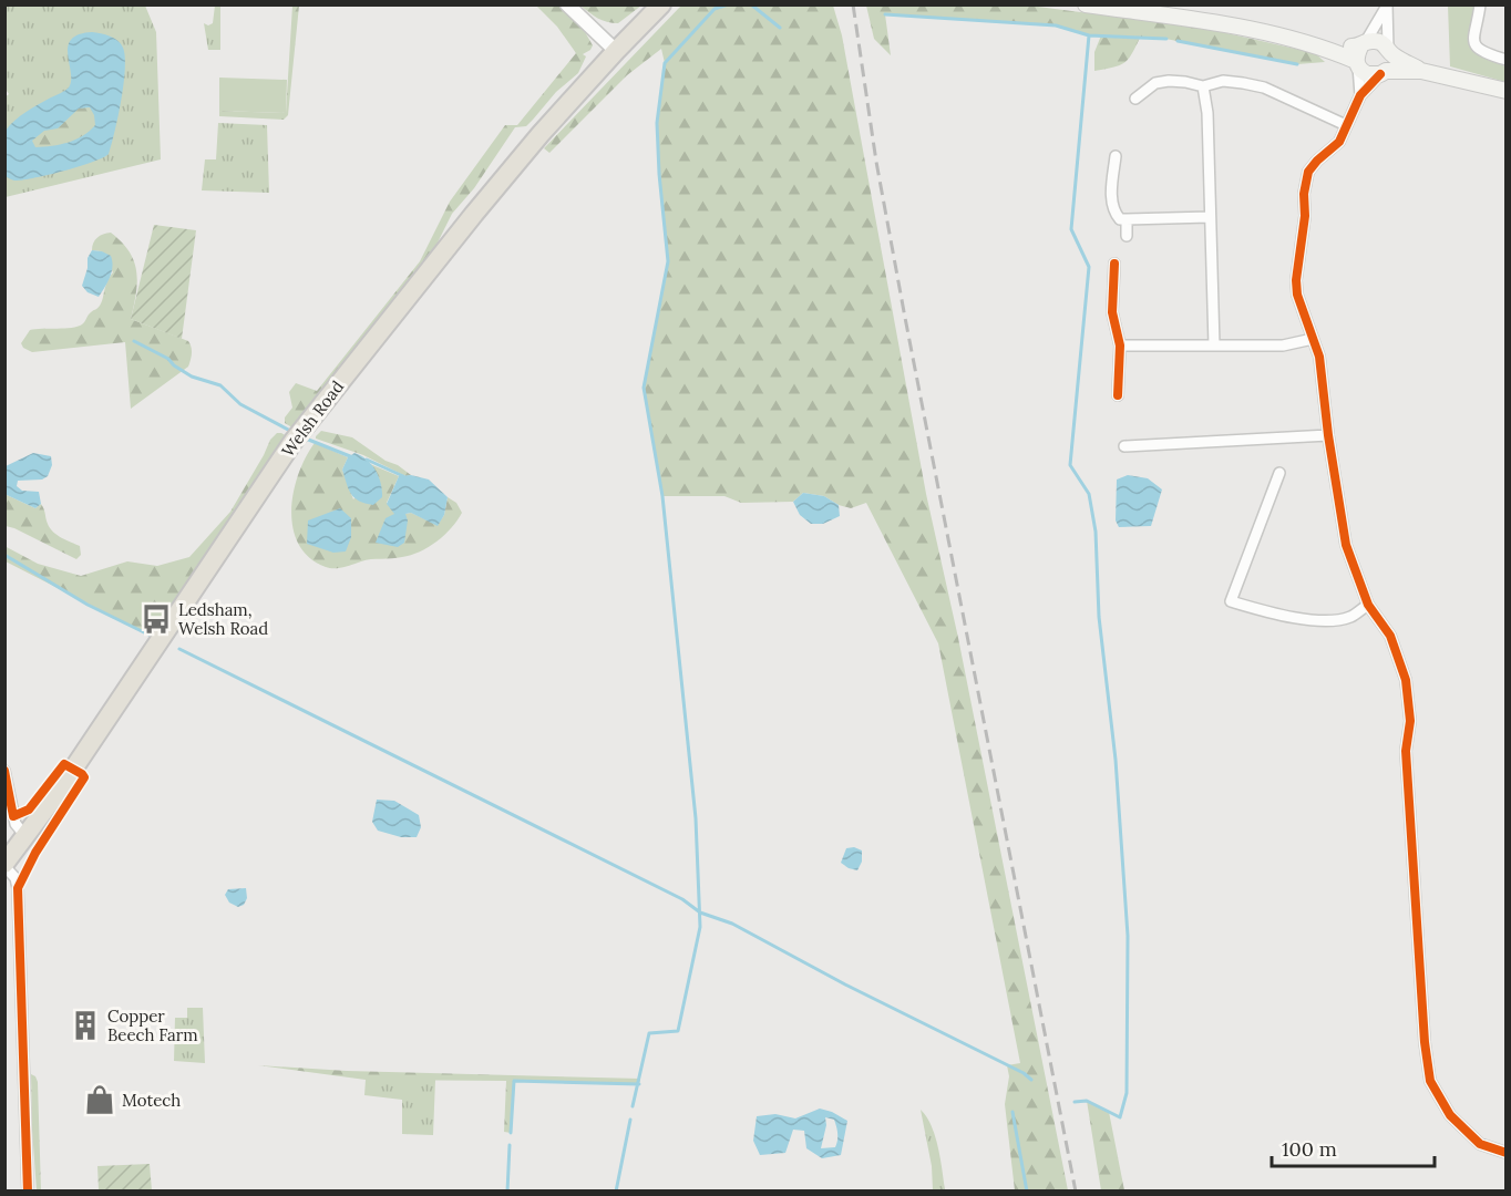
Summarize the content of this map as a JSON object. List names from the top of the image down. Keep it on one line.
{"streets":{"highway":["Welsh Road"]},"places":{"bus stop":["Ledsham, Welsh Road"],"building":["Copper Beech Farm"],"shop":["Motech"]},"scale_bar":"100 m"}
